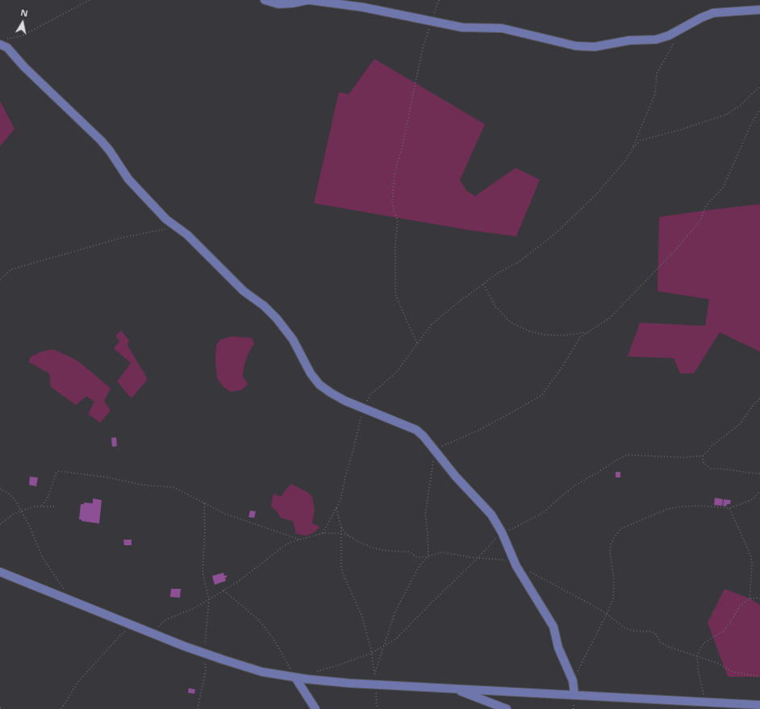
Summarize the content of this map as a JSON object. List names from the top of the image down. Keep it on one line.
{"north":"top"}
